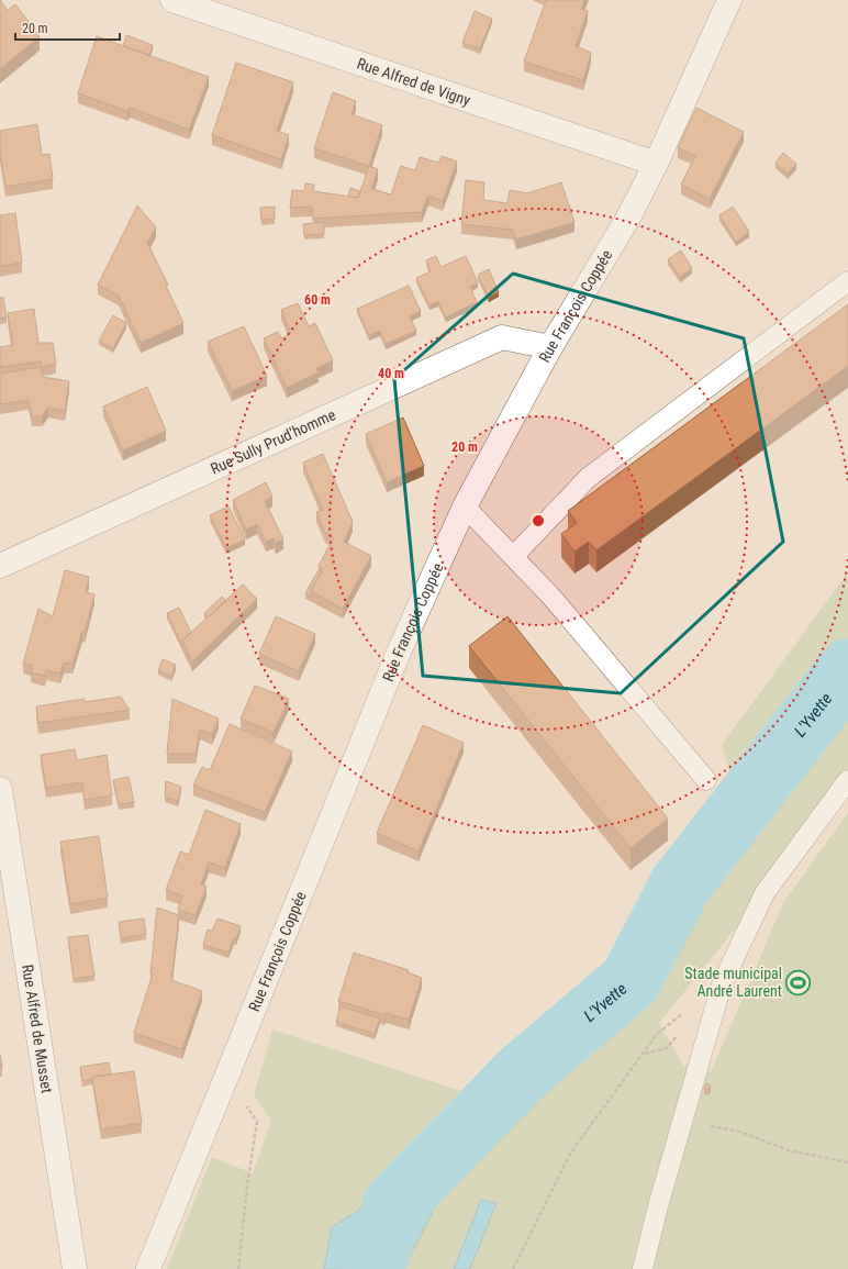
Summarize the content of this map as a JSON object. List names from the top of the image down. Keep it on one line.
{"streets":{"street":["Rue Alfred de Vigny","Rue François Coppée","Rue Sully Prud'homme","Rue Alfred de Musset"]},"crossings":[["Rue Alfred de Vigny","Rue François Coppée"],["Rue François Coppée","Rue Sully Prud'homme"]],"water":["L'Yvette"],"places":{"sports":["Stade municipal André Laurent"]},"scale_bar":"20 m","rings":["60 m","40 m","20 m"]}
